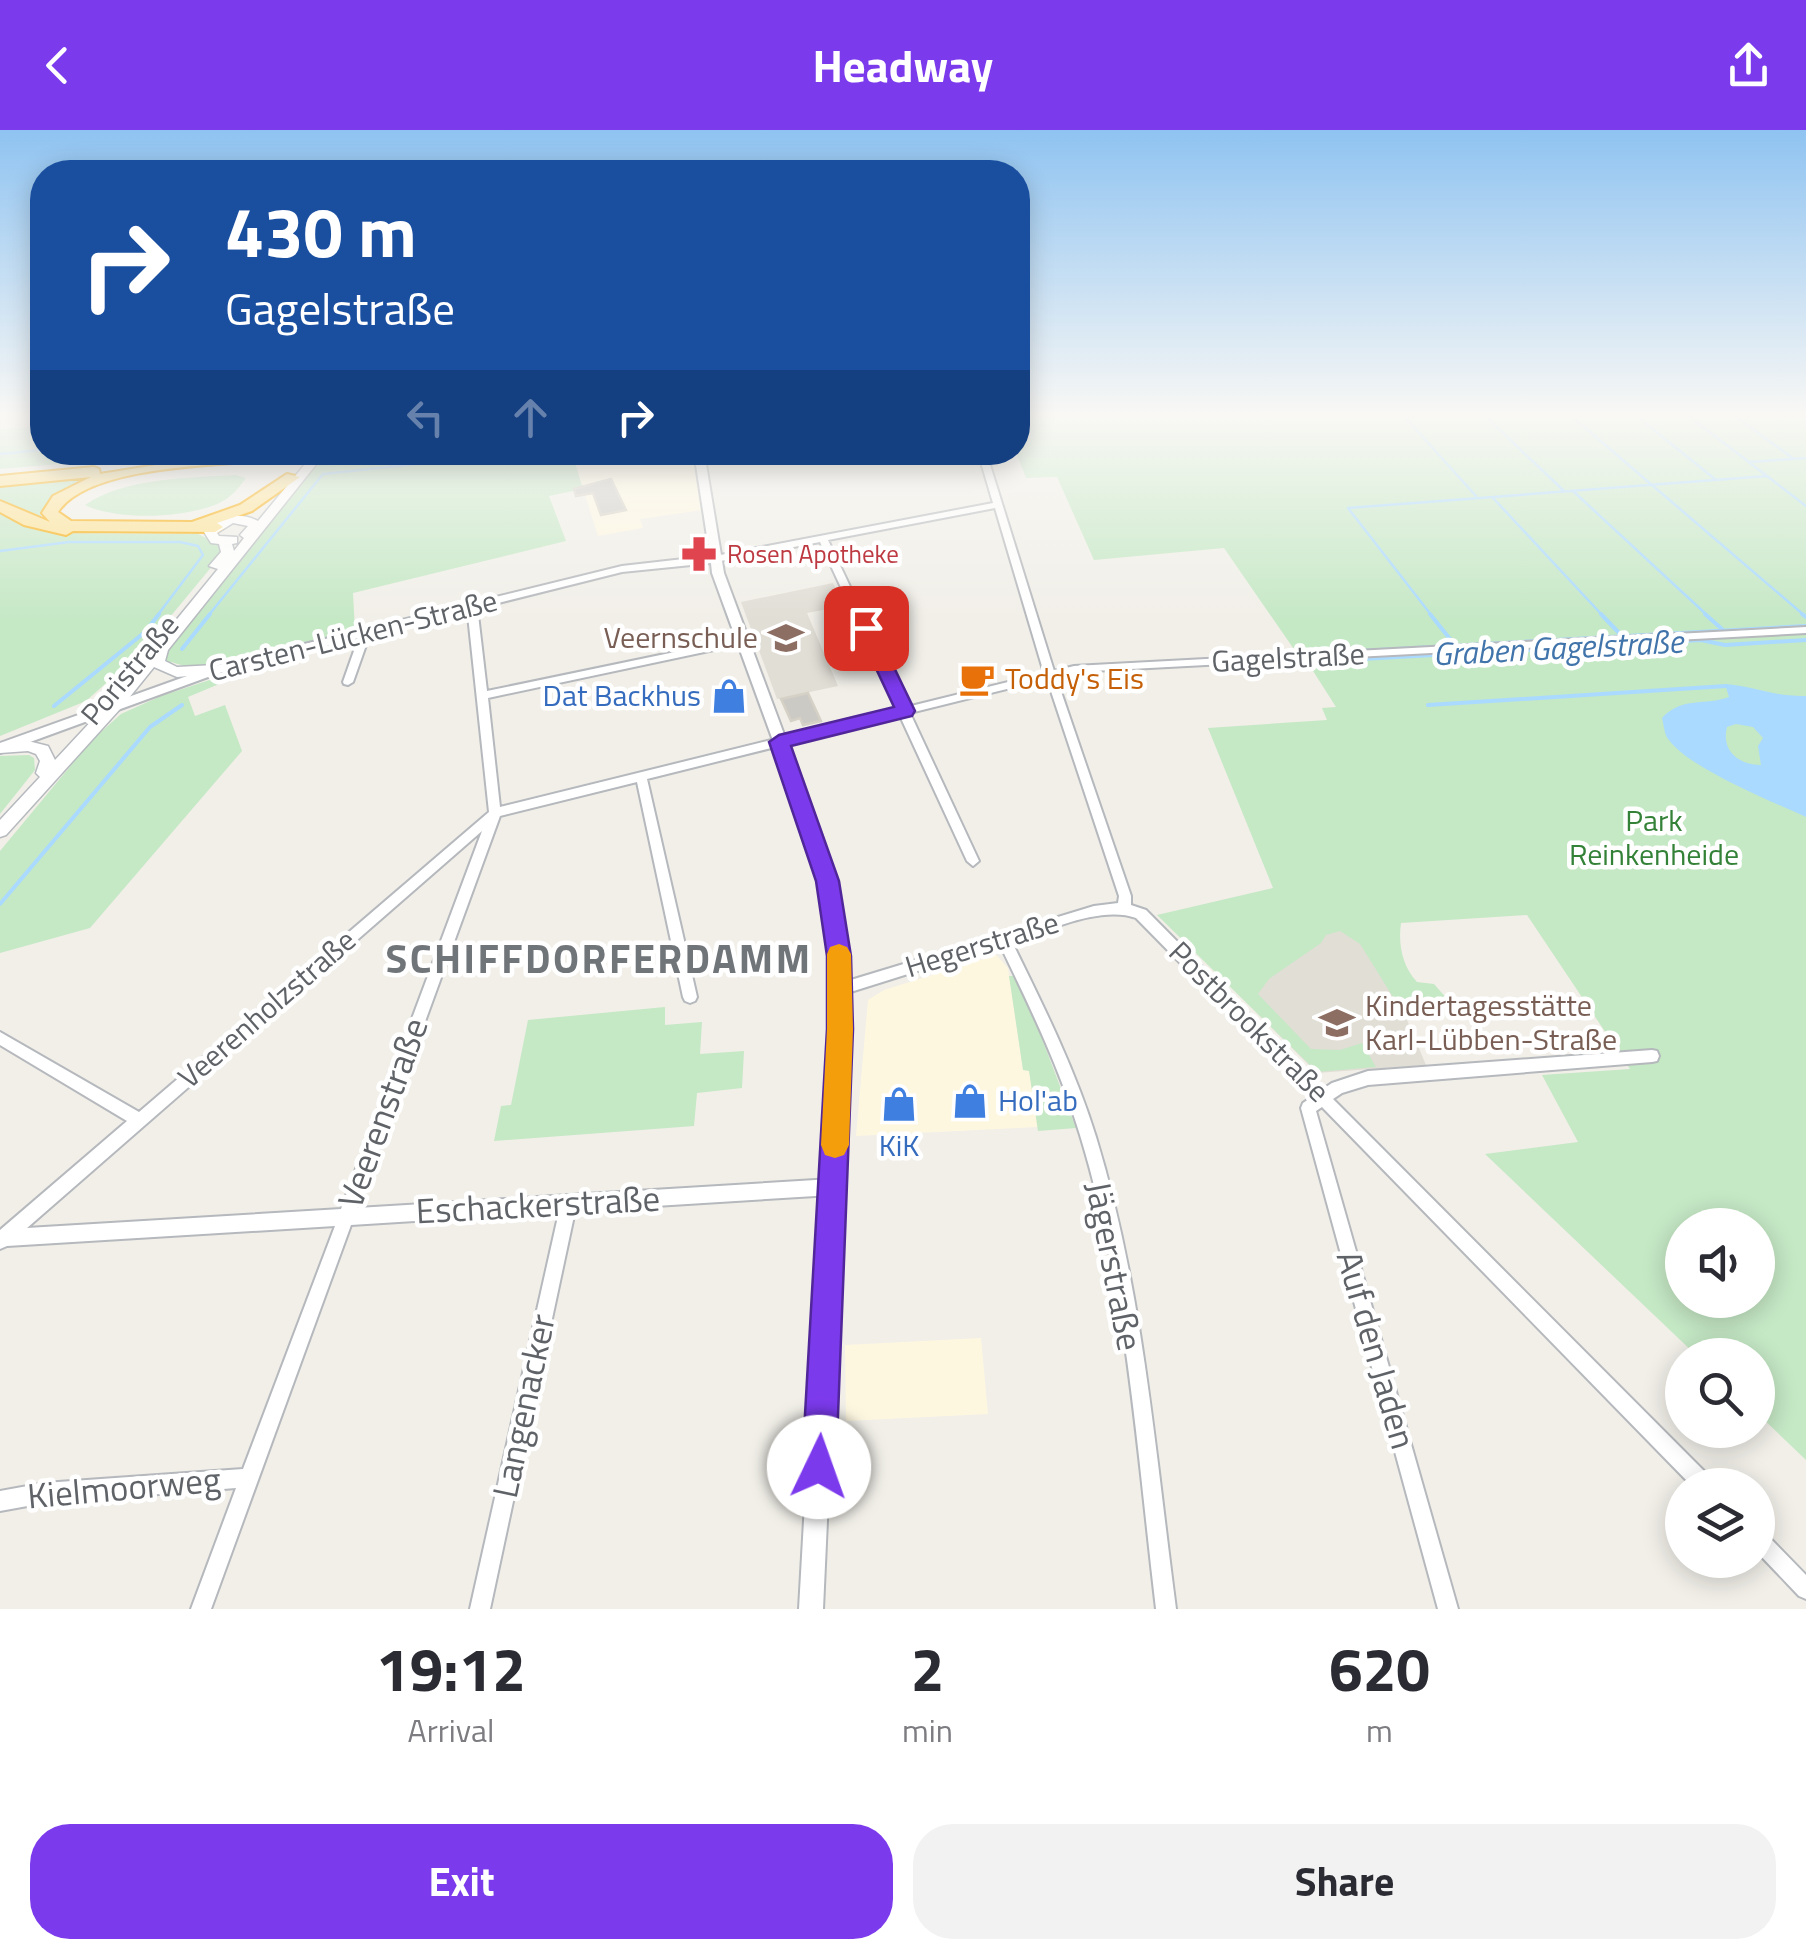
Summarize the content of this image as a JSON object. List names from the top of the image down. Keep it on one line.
{"streets":{"main road":["Poristraße"],"street":["Carsten-Lücken-Straße","Gagelstraße","Hegerstraße","Veerenholzstraße","Postbrookstraße","Veerenstraße","Eschackerstraße","Jägerstraße","Auf den Jaden","Langenacker","Kielmoorweg"]},"crossings":[["Carsten-Lücken-Straße","Poristraße"],["Carsten-Lücken-Straße","Veerenstraße"],["Gagelstraße","Veerenholzstraße"],["Hegerstraße","Postbrookstraße"],["Hegerstraße","Jägerstraße"],["Veerenholzstraße","Veerenstraße"],["Veerenholzstraße","Eschackerstraße"],["Postbrookstraße","Auf den Jaden"],["Veerenstraße","Eschackerstraße"],["Veerenstraße","Kielmoorweg"],["Eschackerstraße","Langenacker"]],"districts":["SCHIFFDORFERDAMM"],"water":["Graben Gagelstraße"],"parks":["Park Reinkenheide"],"places":{"pharmacy":["Rosen Apotheke"],"school or university":["Veernschule","Kindertagesstätte Karl-Lübben-Straße"],"cafe":["Toddy's Eis"],"shop":["Dat Backhus","Hol'ab","KiK"]},"page":{"header":"Headway","turn":["430 m","Gagelstraße"],"eta":["19:12","Arrival","2","min","620","m"],"buttons":["Exit","Share"]}}
